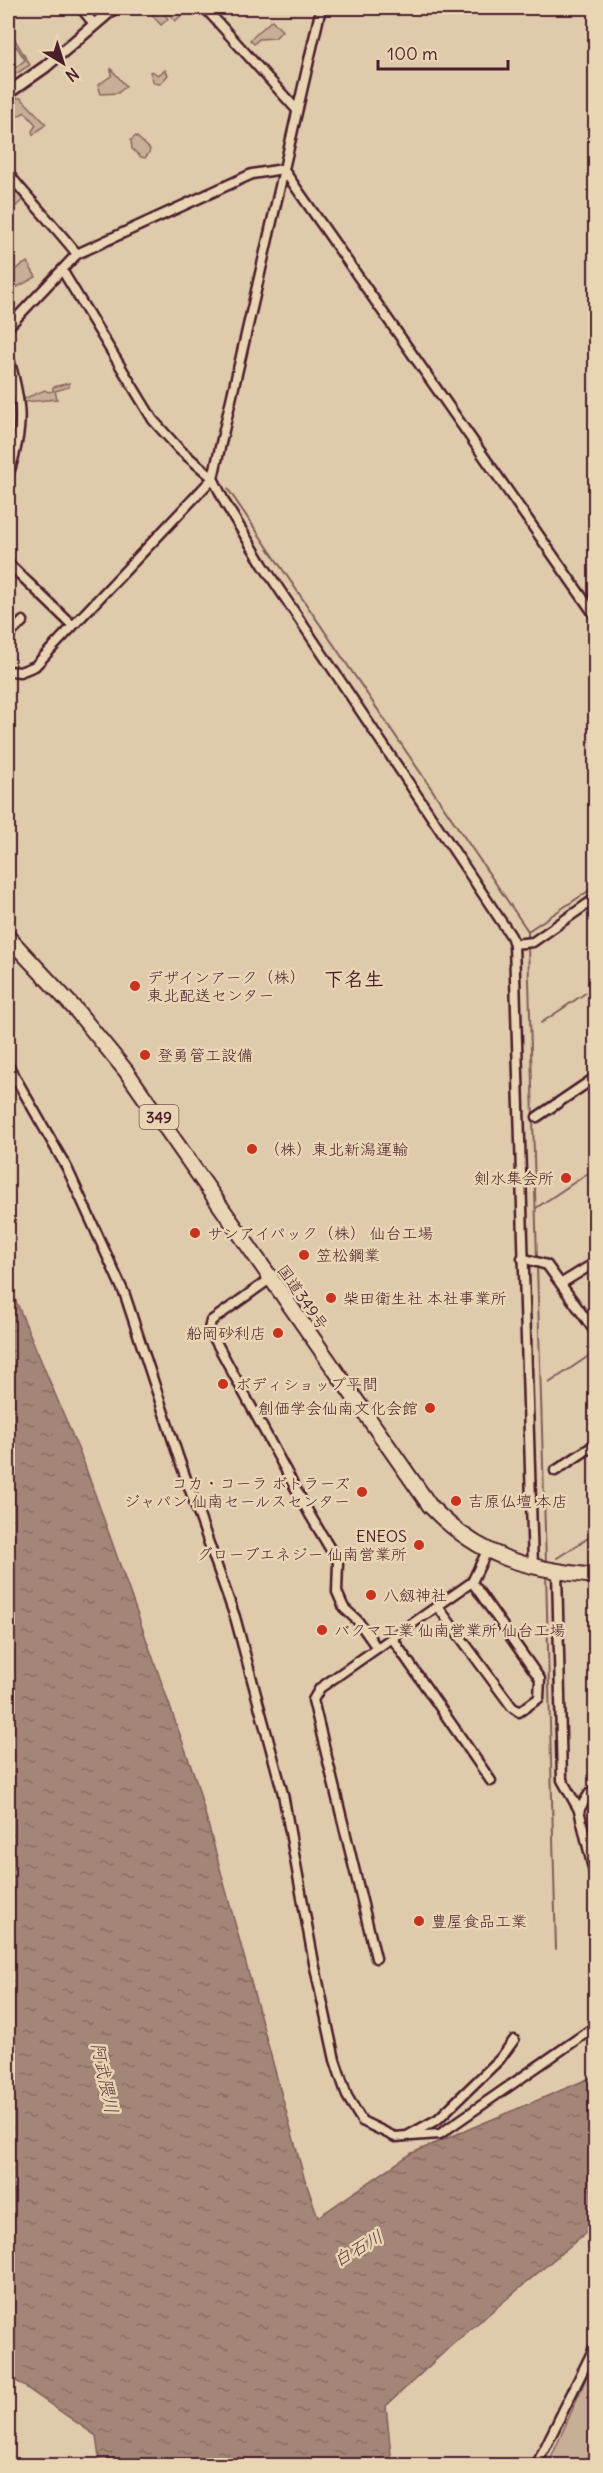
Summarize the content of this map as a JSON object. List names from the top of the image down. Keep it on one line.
{"streets":{"highway":["349","国道349号"]},"districts":["下名生"],"water":["阿武隈川","白石川"],"places":["デザインアーク（株） 東北配送センター","登勇管工設備","（株）東北新潟運輸","剣水集会所","サンアイパック（株） 仙台工場","笠松鋼業","柴田衛生社 本社事業所","船岡砂利店","ボディショップ平間","創価学会仙南文化会館","コカ・コーラ ボトラーズ ジャパン 仙南セールスセンター","吉原仏壇 本店","ENEOS グローブエネジー 仙南営業所","八劔神社","バクマ工業 仙南営業所 仙台工場","豊屋食品工業"],"scale_bar":"100 m","north":"bottom right"}
